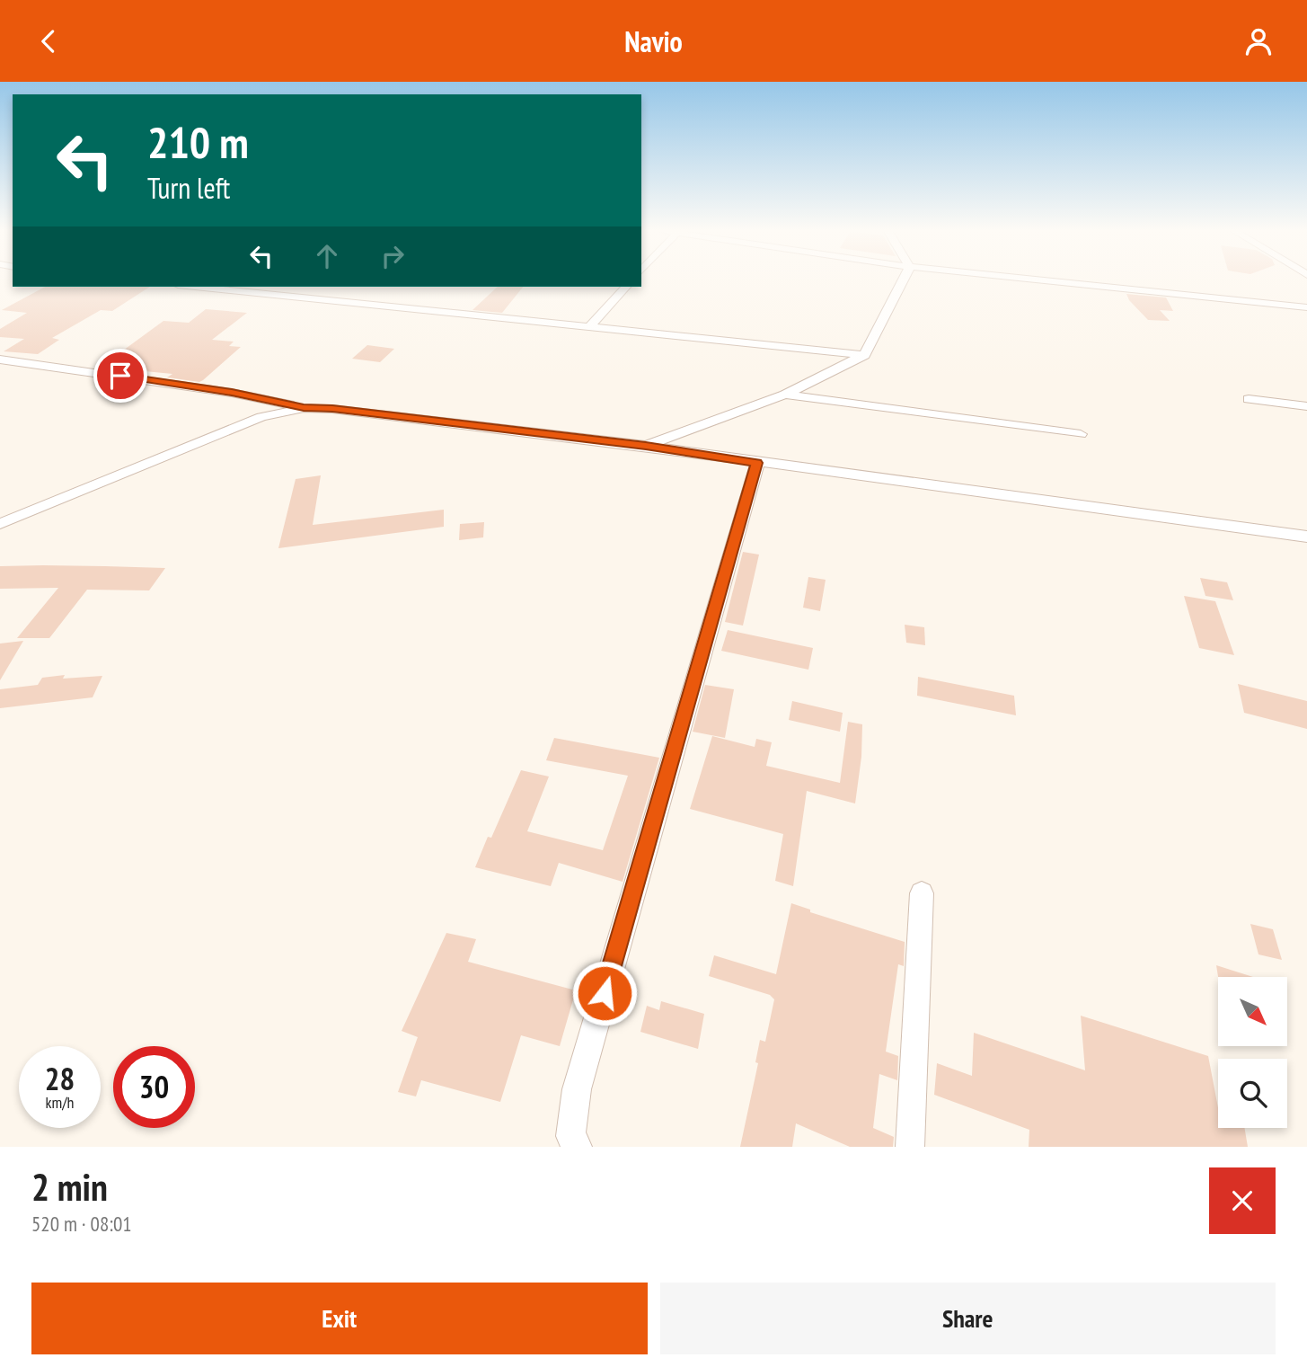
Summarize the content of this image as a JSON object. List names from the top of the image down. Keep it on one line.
{"north":"bottom right","page":{"header":"Navio","turn":["210 m","Turn left"],"speed":"28 km/h","limit":"30","heading":["2 min","520 m · 08:01"],"buttons":["Exit","Share"]}}
